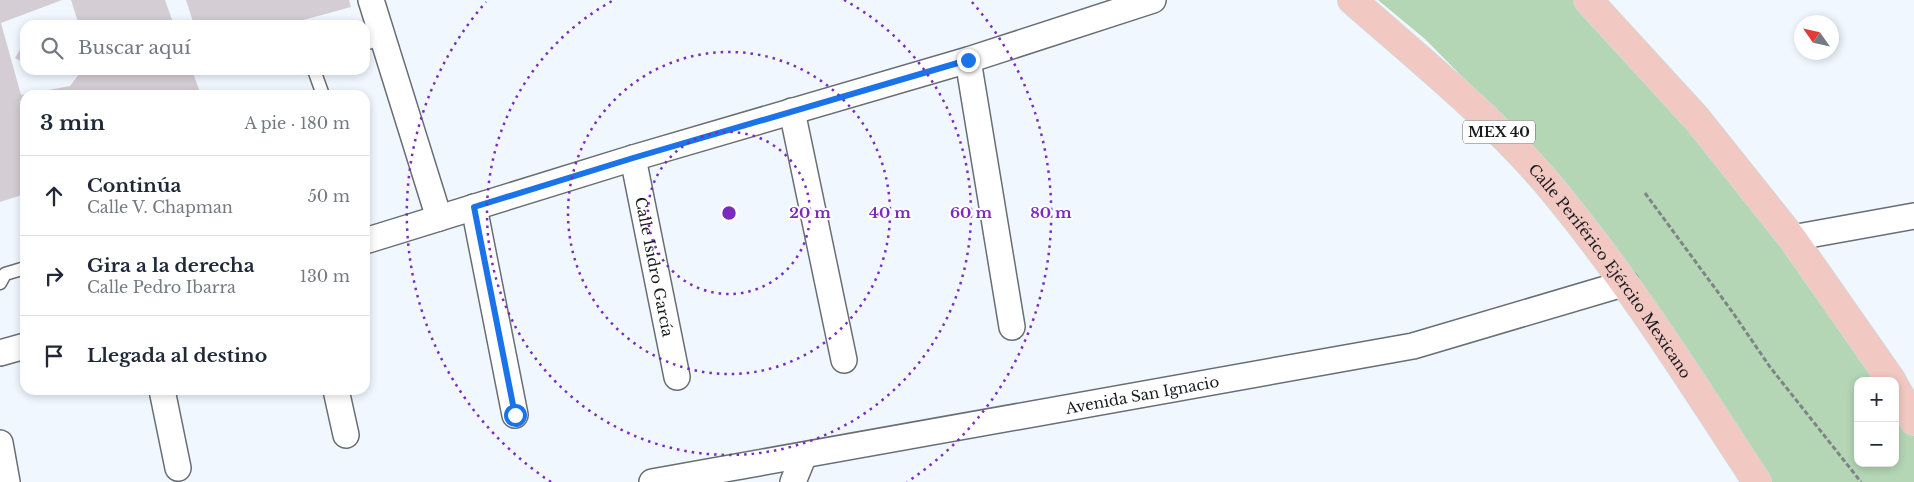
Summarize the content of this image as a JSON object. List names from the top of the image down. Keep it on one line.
{"streets":{"highway":["MEX 40","Calle Periférico Ejército Mexicano"],"street":["Calle Isidro García","Avenida San Ignacio"]},"crossings":[["Calle Periférico Ejército Mexicano","Avenida San Ignacio"]],"north":"top left","page":{"search":"Buscar aquí","heading":["3 min","A pie · 180 m"],"list":[["Continúa","Calle V. Chapman","50 m"],["Gira a la derecha","Calle Pedro Ibarra","130 m"],"Llegada al destino"],"map_buttons":["+","−"]},"rings":["20 m","40 m","60 m","80 m"]}
